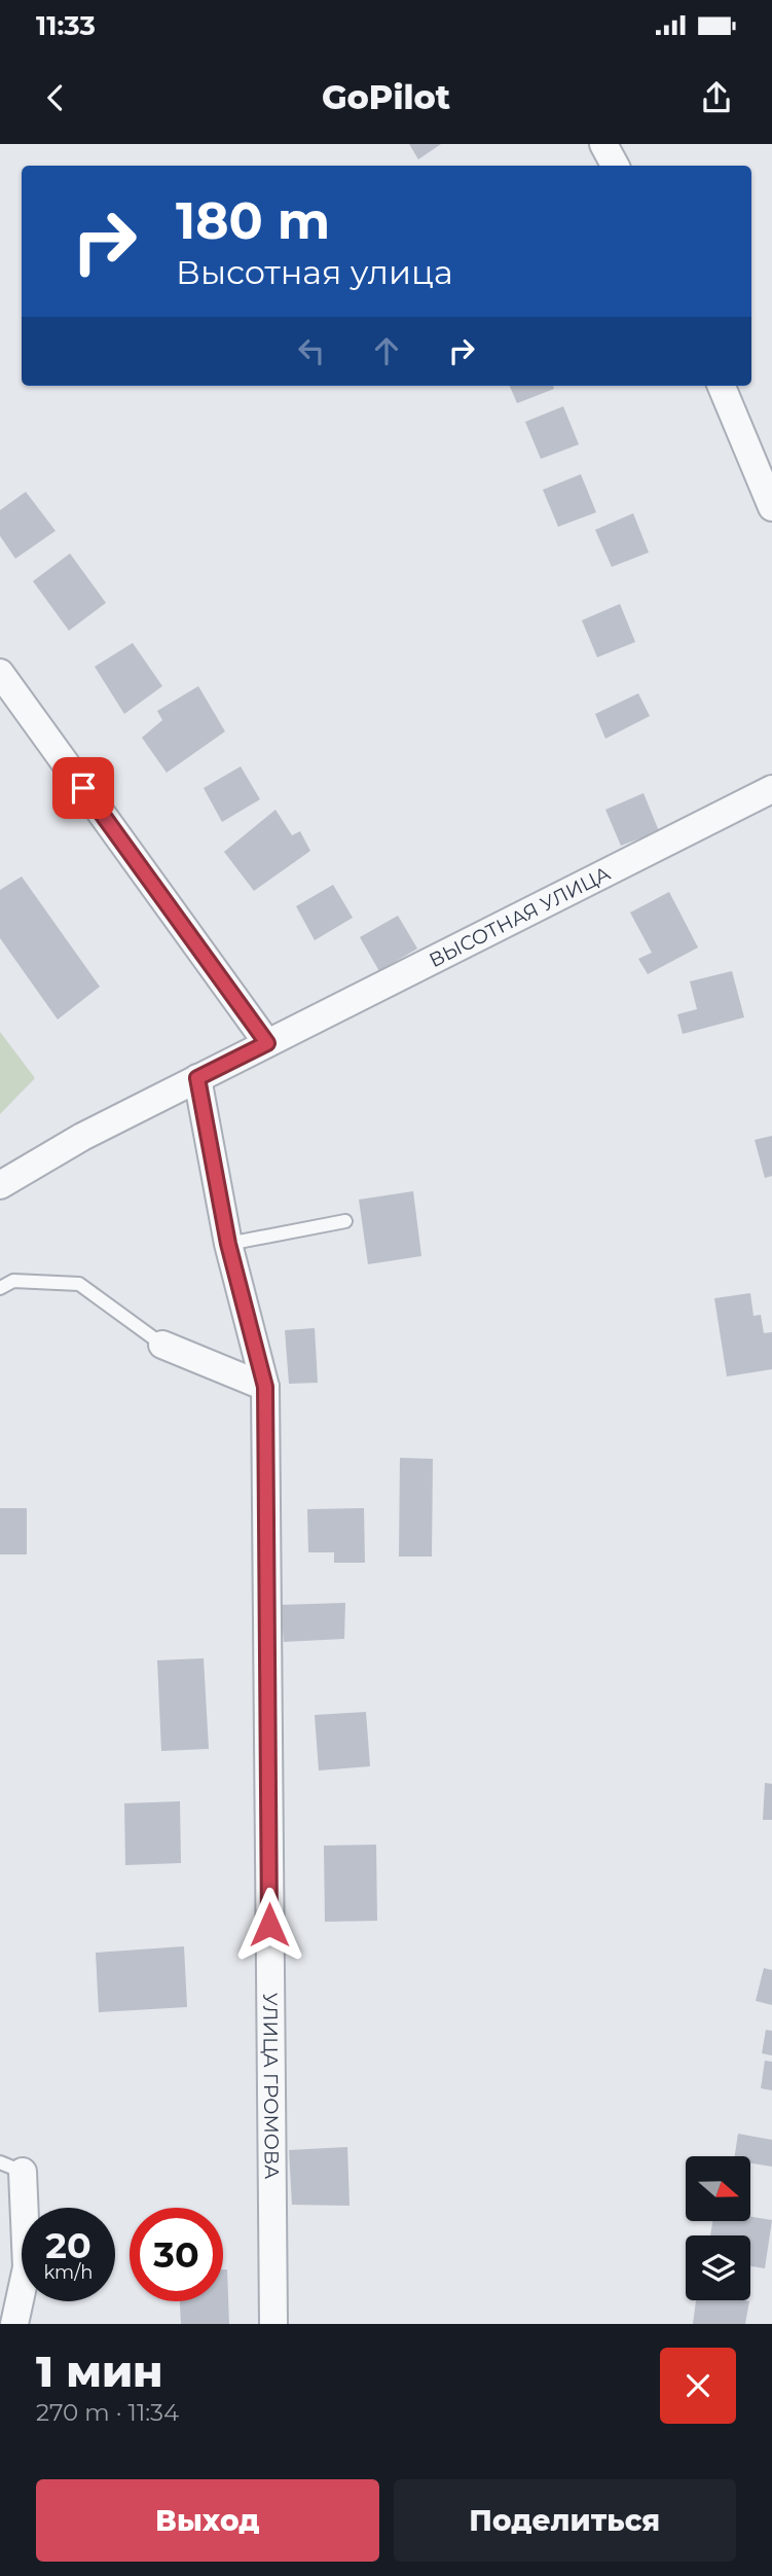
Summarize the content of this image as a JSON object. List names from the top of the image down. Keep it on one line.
{"streets":{"street":["ВЫСОТНАЯ УЛИЦА","УЛИЦА ГРОМОВА"]},"crossings":[["ВЫСОТНАЯ УЛИЦА","УЛИЦА ГРОМОВА"]],"north":"right","page":{"status":"11:33","header":"GoPilot","turn":["180 m","Высотная улица"],"speed":"20 km/h","limit":"30","heading":["1 мин","270 m · 11:34"],"buttons":["Выход","Поделиться"]}}
